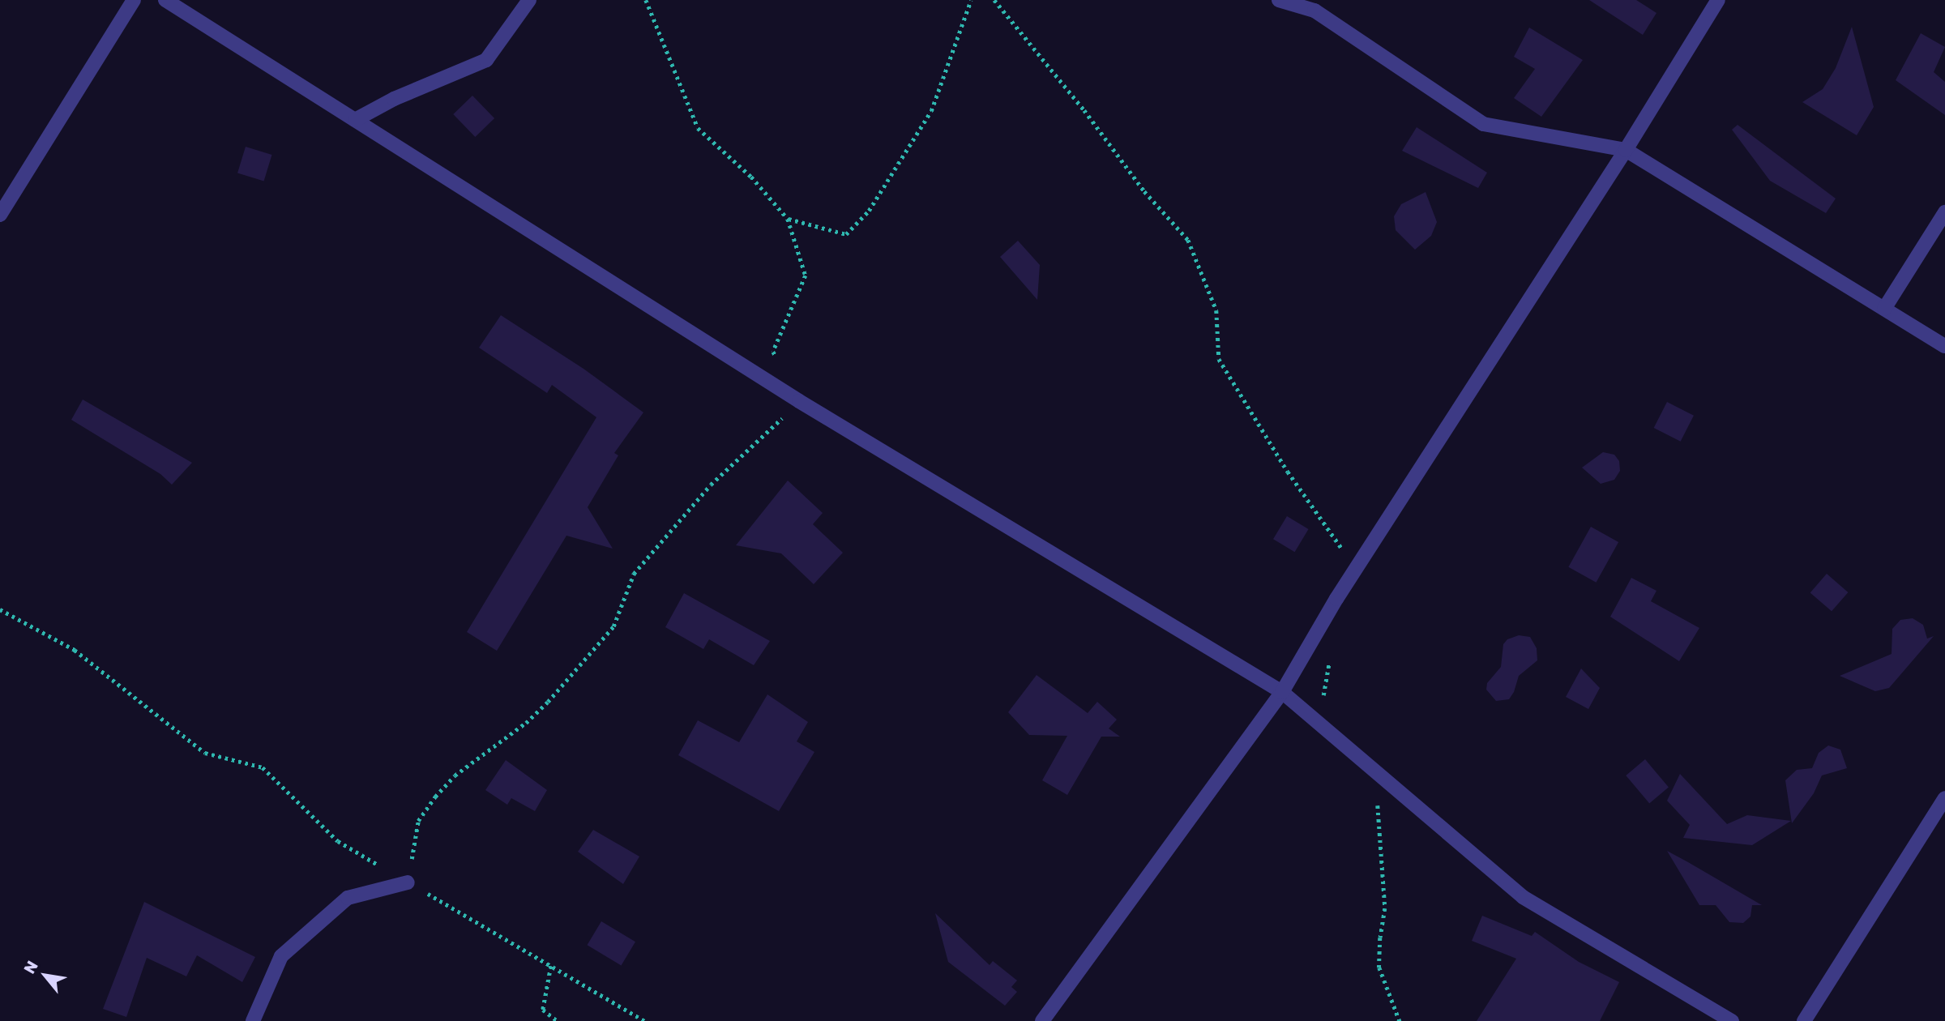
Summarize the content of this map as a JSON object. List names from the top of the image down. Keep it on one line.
{"north":"top left"}
